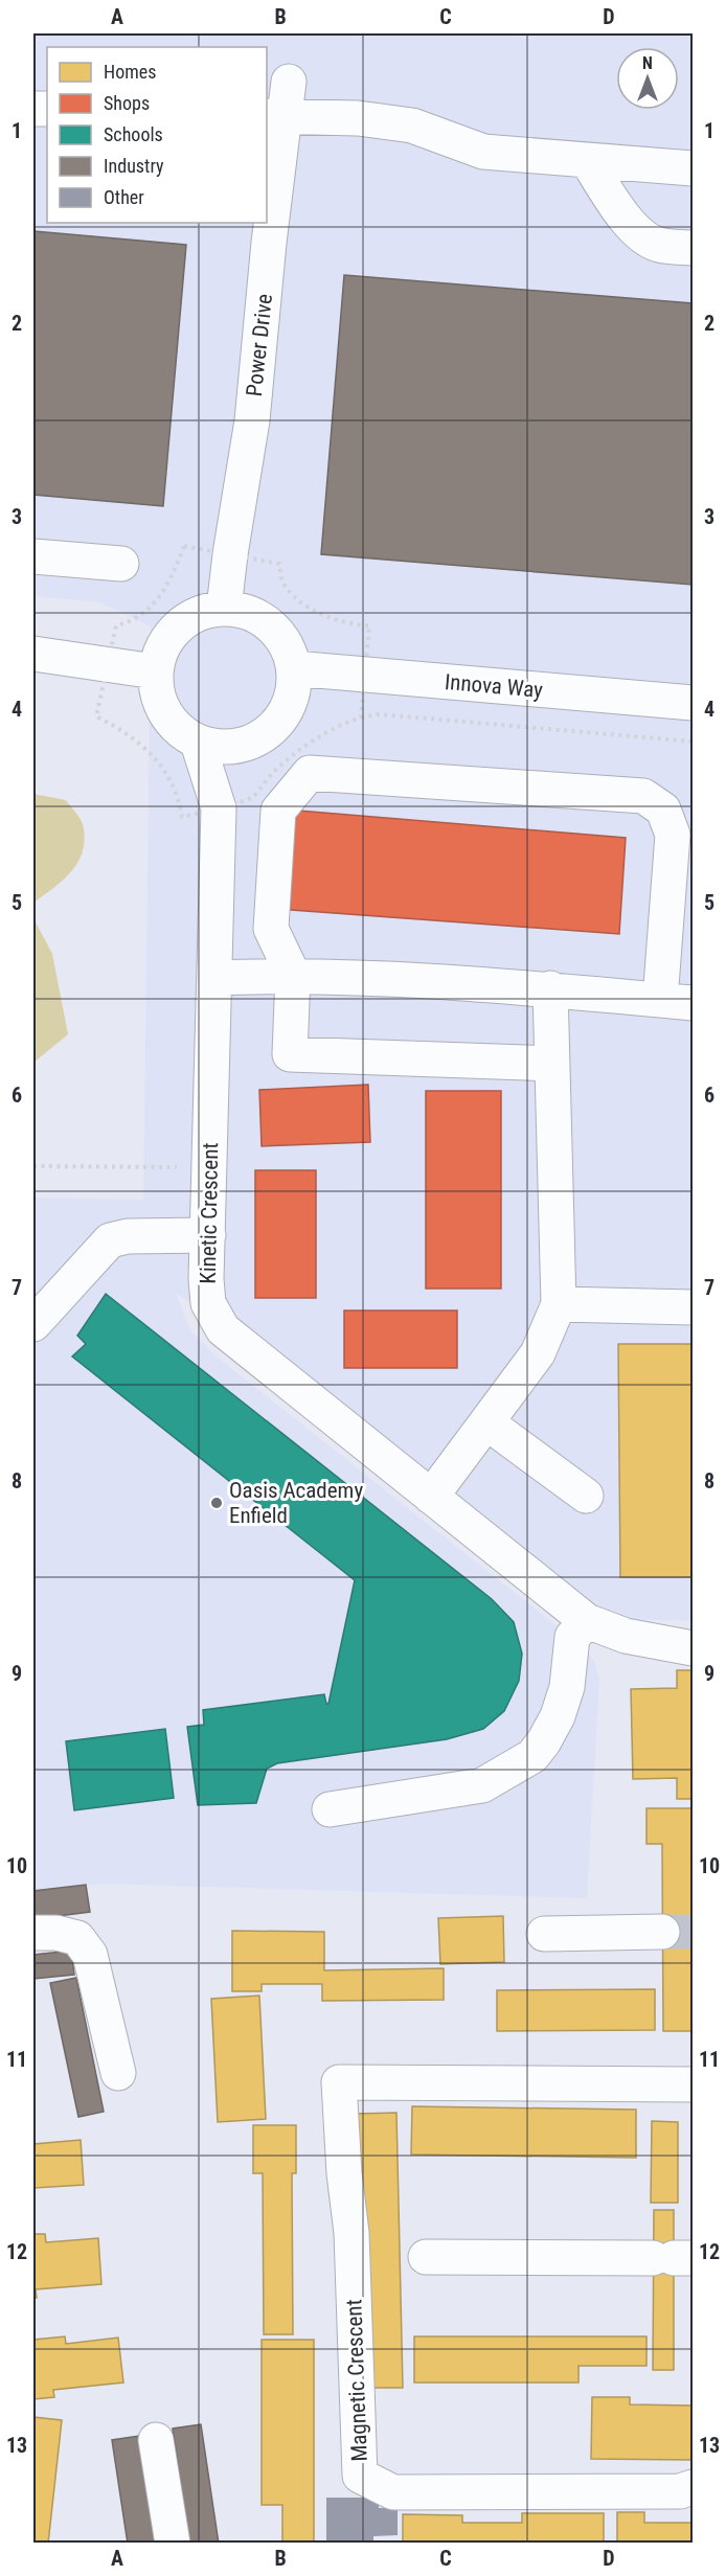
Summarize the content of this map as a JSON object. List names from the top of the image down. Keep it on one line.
{"streets":{"street":["Power Drive","Innova Way","Kinetic Crescent","Magnetic Crescent"]},"crossings":[["Power Drive","Innova Way"],["Power Drive","Kinetic Crescent"],["Innova Way","Kinetic Crescent"]],"places":["Oasis Academy Enfield"],"legend":["Homes","Shops","Schools","Industry","Other"],"north":"top","grid":{"columns":["A","B","C","D"],"rows":["1","2","3","4","5","6","7","8","9","10","11","12","13"]}}
